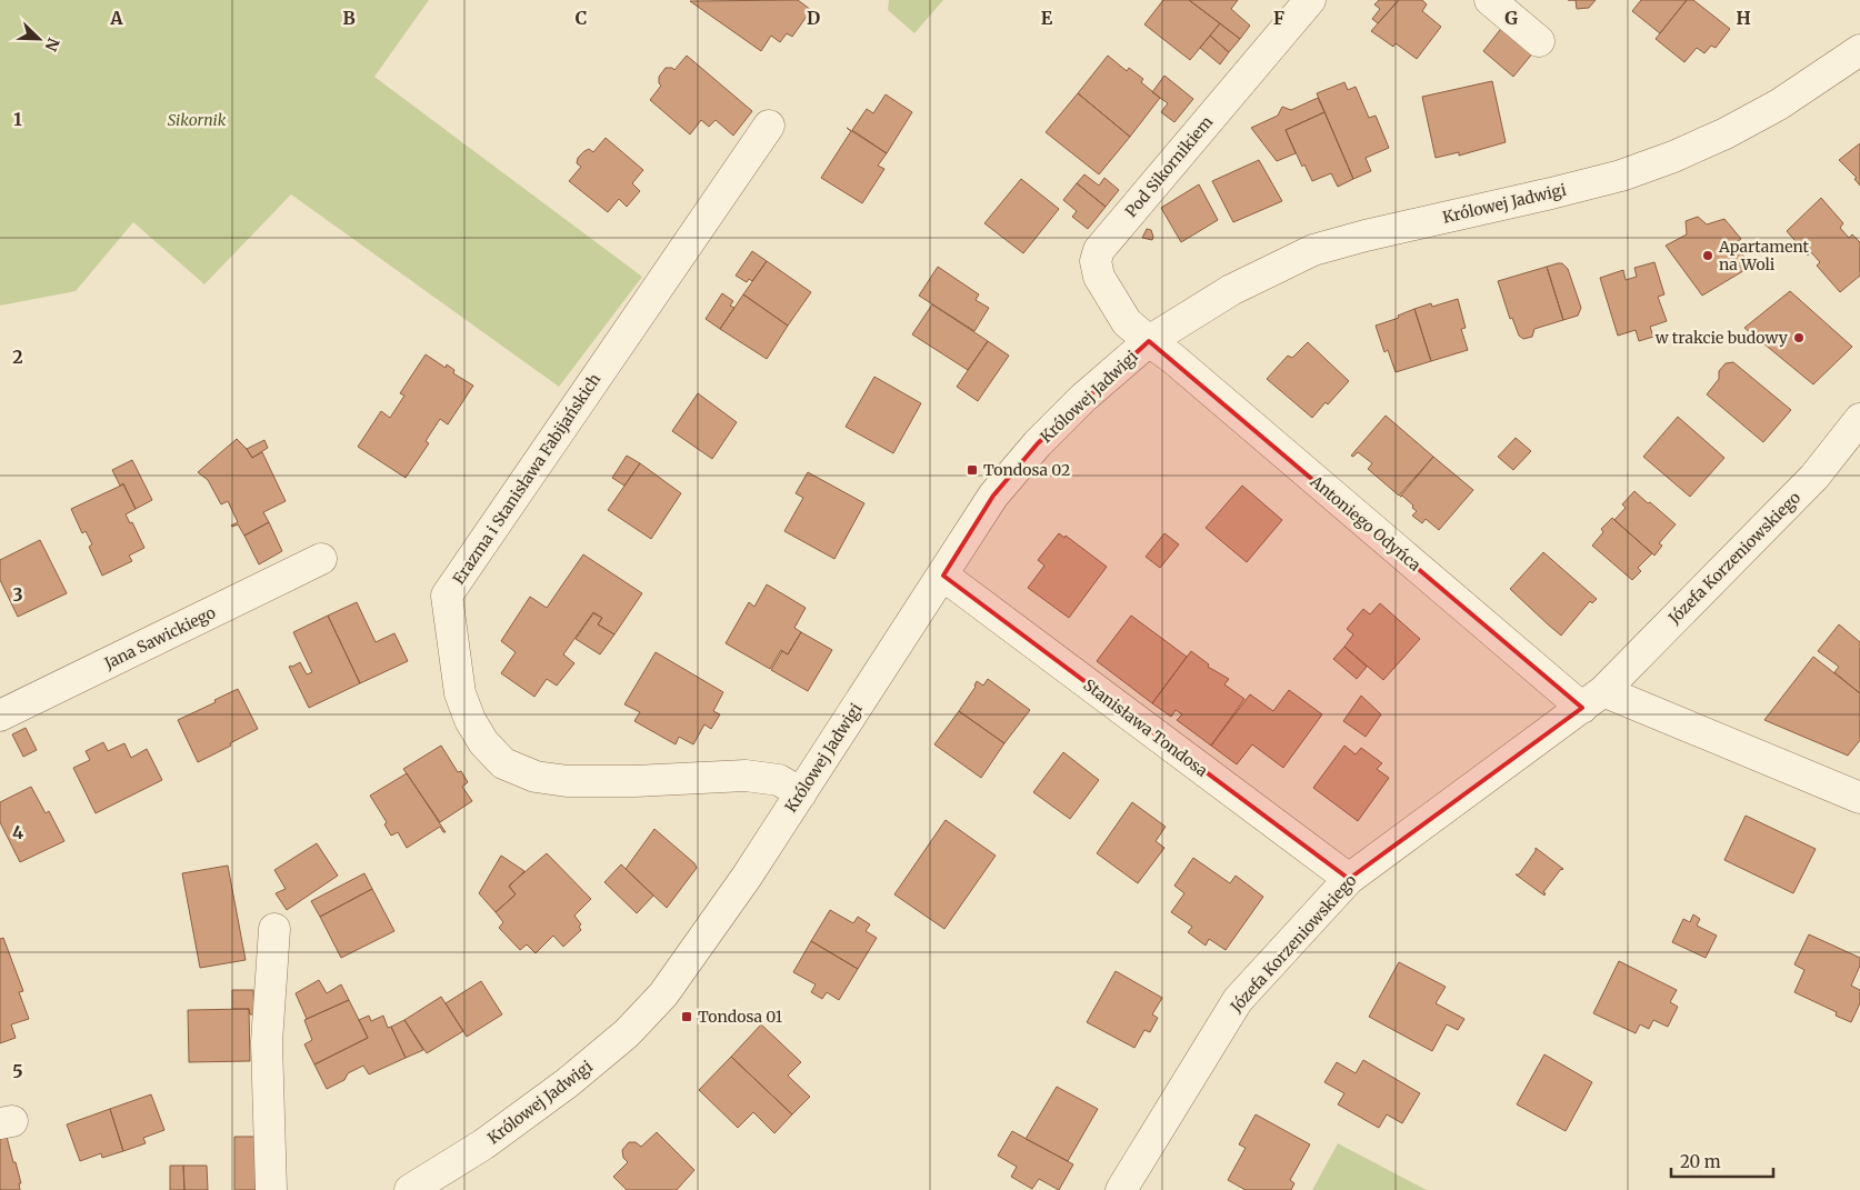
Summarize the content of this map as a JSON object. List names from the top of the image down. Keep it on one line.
{"streets":{"street":["Pod Sikornikiem","Królowej Jadwigi","Erazma i Stanisława Fabijańskich","Antoniego Odyńca","Józefa Korzeniowskiego","Jana Sawickiego","Stanisława Tondosa"]},"crossings":[["Pod Sikornikiem","Królowej Jadwigi"],["Pod Sikornikiem","Antoniego Odyńca"],["Królowej Jadwigi","Erazma i Stanisława Fabijańskich"],["Królowej Jadwigi","Antoniego Odyńca"],["Królowej Jadwigi","Stanisława Tondosa"],["Antoniego Odyńca","Józefa Korzeniowskiego"],["Józefa Korzeniowskiego","Stanisława Tondosa"]],"parks":["Sikornik"],"places":{"other":["Apartament na Woli","w trakcie budowy"],"transit":["Tondosa 02","Tondosa 01"]},"scale_bar":"20 m","north":"bottom right","grid":{"columns":["A","B","C","D","E","F","G","H"],"rows":["1","2","3","4","5"]}}
